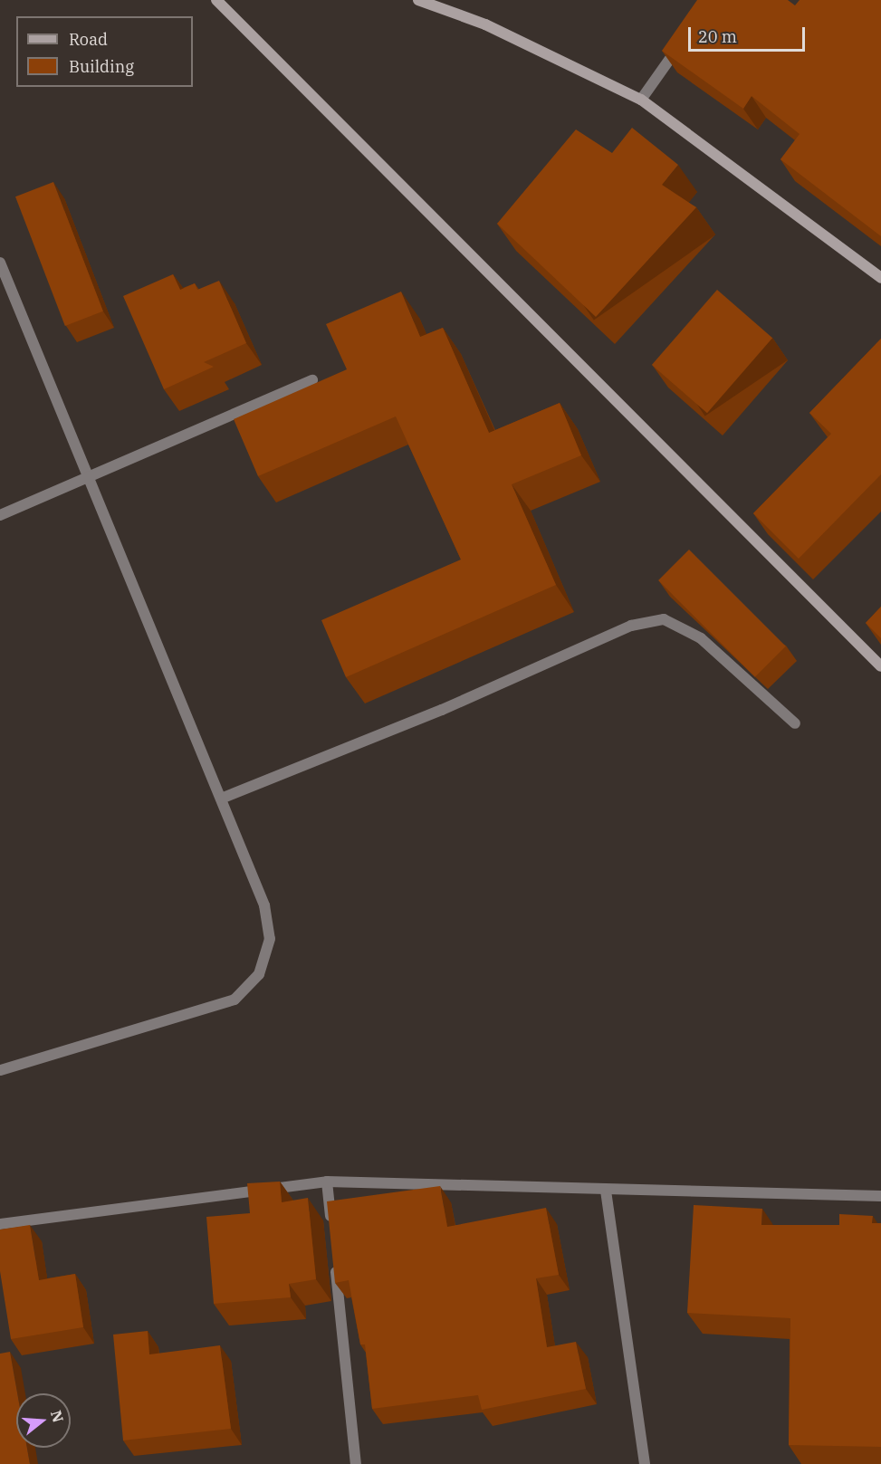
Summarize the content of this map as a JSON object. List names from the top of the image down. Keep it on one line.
{"legend":["Road","Building"],"scale_bar":"20 m","north":"right"}
